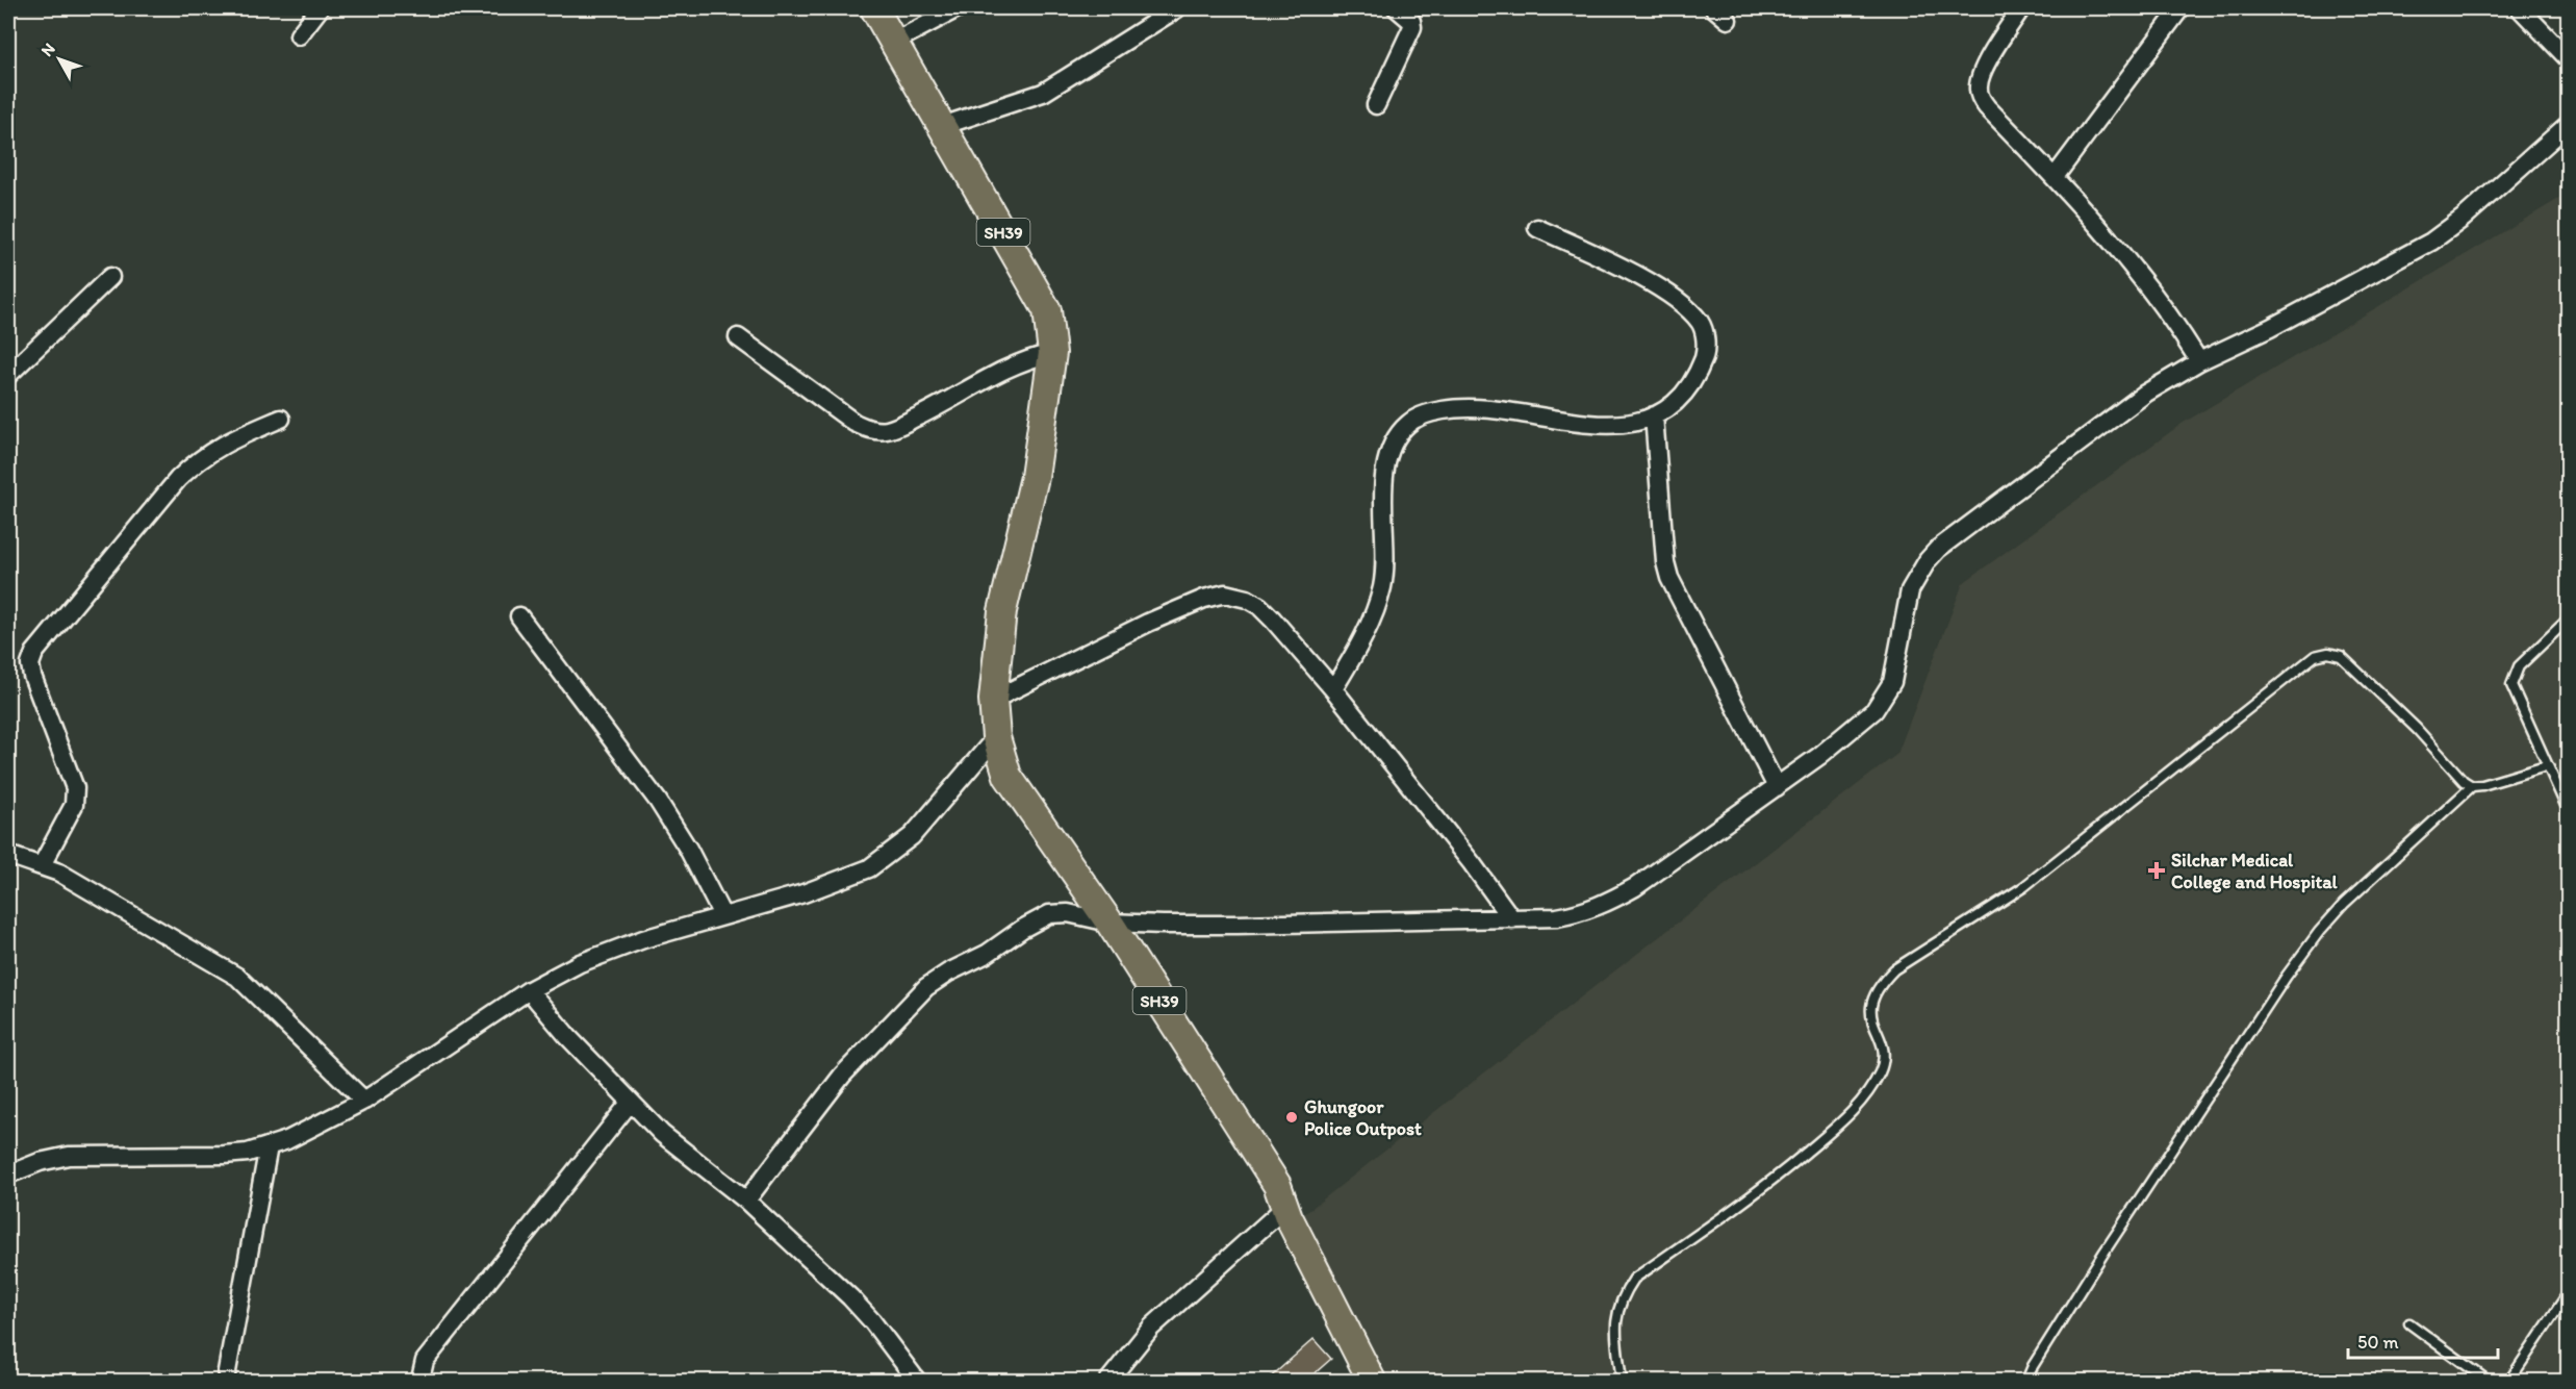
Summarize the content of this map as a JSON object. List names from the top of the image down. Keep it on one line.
{"streets":{"main road":["SH39"]},"places":{"health":["Silchar Medical College and Hospital"],"other":["Ghungoor Police Outpost"]},"scale_bar":"50 m","north":"top left"}
